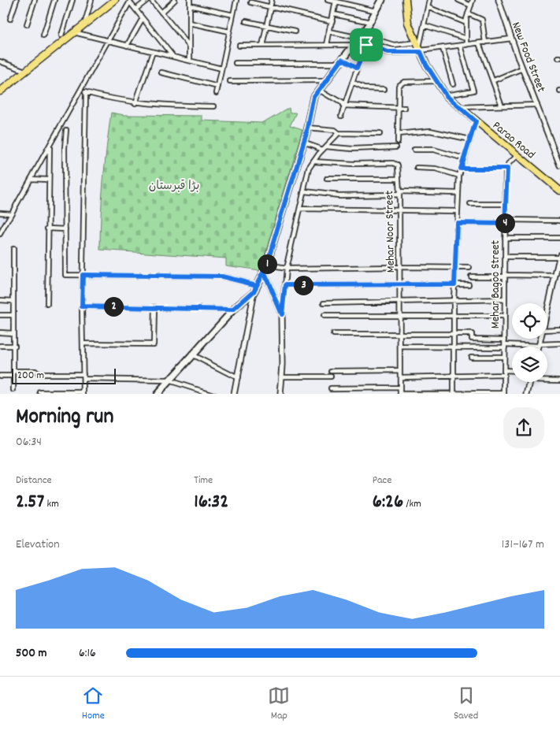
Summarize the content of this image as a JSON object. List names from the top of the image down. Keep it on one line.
{"streets":{"main road":["Parao Road"],"street":["New Food Street","Mehar Noor Street","Mehar Bagoo Street"]},"parks":["بڑا قبرستان"],"scale_bar":"200 m","page":{"pins":["4","1","3","2"],"scale":"200 m","heading":["Morning run","06:34"],"stats":[["Distance","2.57 km"],["Time","16:32"],["Pace","6:26 /km"]],"chart":["Elevation","131–167 m"],"list":[{"name":"500 m","note":"6:16"}],"tabs":["Home","Map","Saved"]}}
